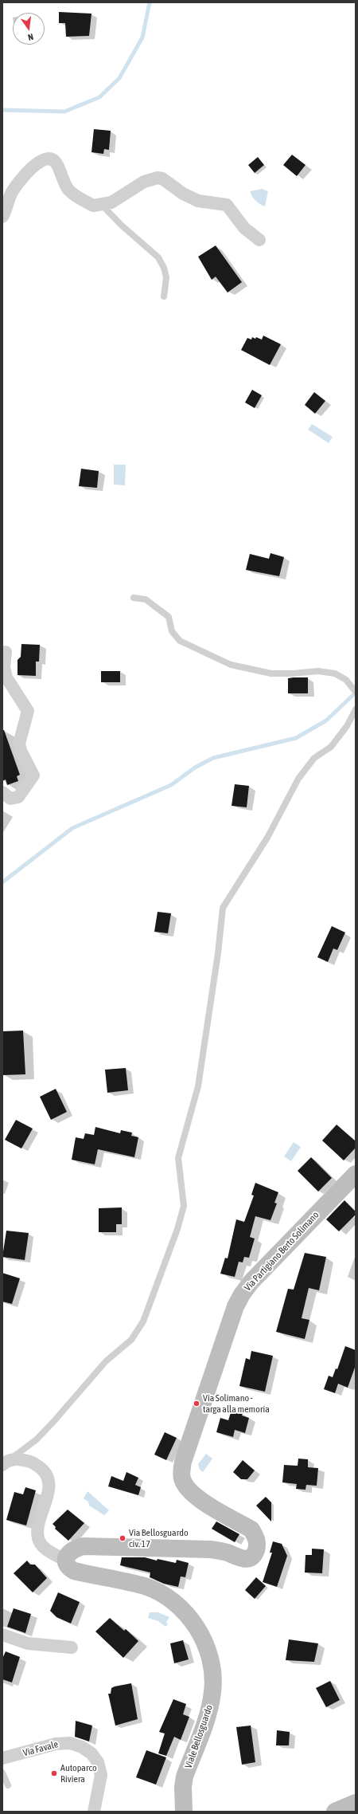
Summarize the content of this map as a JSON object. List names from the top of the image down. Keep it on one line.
{"streets":{"street":["Via Partigiano Berto Solimano","Viale Bellosguardo","Via Favale"]},"crossings":[["Via Partigiano Berto Solimano","Viale Bellosguardo"]],"places":["Via Solimano - targa alla memoria","Via Bellosguardo civ. 17","Autoparco Riviera"],"north":"bottom"}
